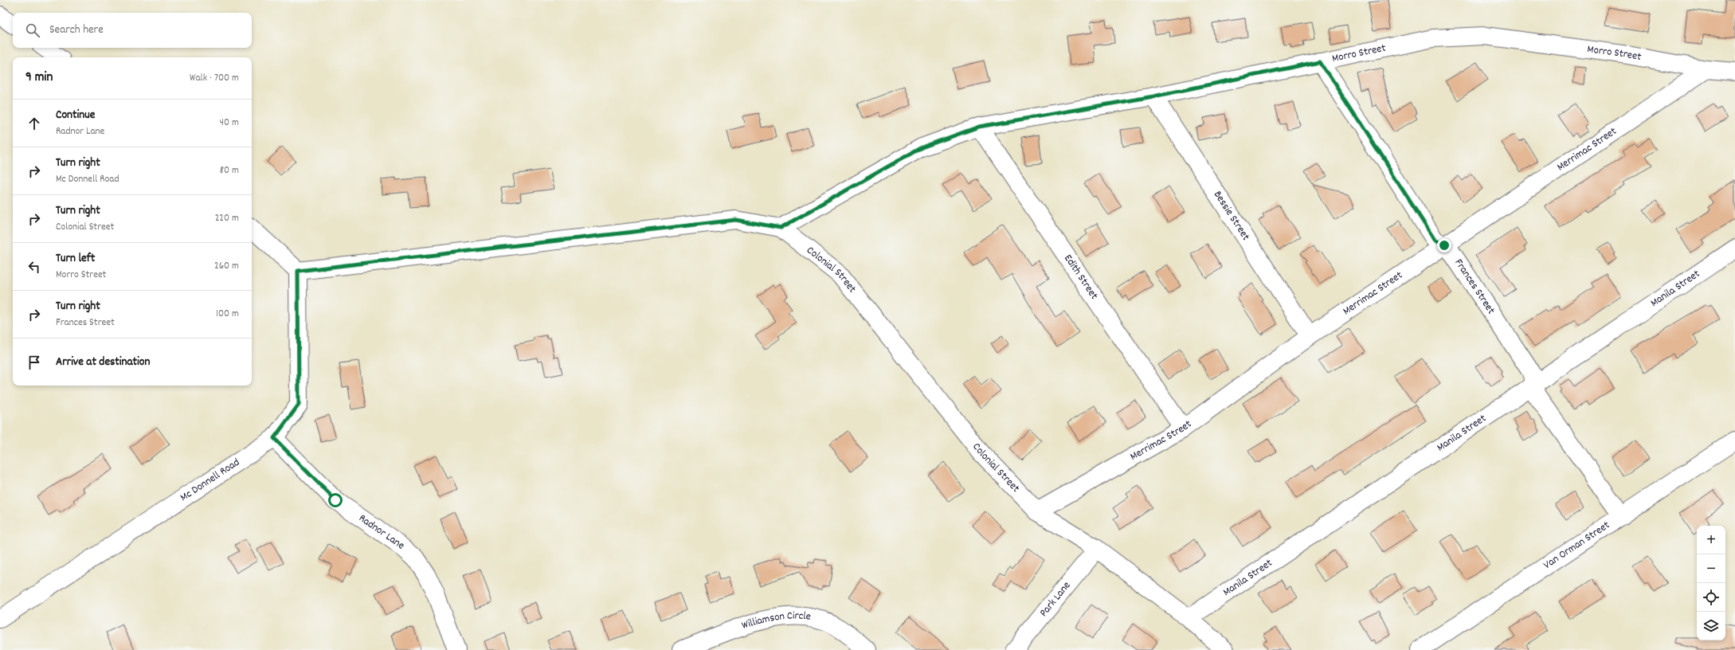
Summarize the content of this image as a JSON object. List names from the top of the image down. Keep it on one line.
{"streets":{"street":["Morro Street","Merrimac Street","Bessie Street","Colonial Street","Edith Street","Frances Street","Manila Street","Mc Donnell Road","Radnor Lane","Van Orman Street","Park Lane","Williamson Circle"]},"crossings":[["Morro Street","Merrimac Street"],["Morro Street","Bessie Street"],["Morro Street","Colonial Street"],["Morro Street","Edith Street"],["Morro Street","Frances Street"],["Merrimac Street","Bessie Street"],["Merrimac Street","Colonial Street"],["Merrimac Street","Edith Street"],["Merrimac Street","Frances Street"],["Colonial Street","Manila Street"],["Colonial Street","Mc Donnell Road"],["Colonial Street","Park Lane"],["Frances Street","Manila Street"],["Frances Street","Van Orman Street"],["Mc Donnell Road","Radnor Lane"]],"page":{"search":"Search here","heading":["9 min","Walk · 700 m"],"list":[["Continue","Radnor Lane","40 m"],["Turn right","Mc Donnell Road","80 m"],["Turn right","Colonial Street","220 m"],["Turn left","Morro Street","260 m"],["Turn right","Frances Street","100 m"],"Arrive at destination"],"map_buttons":["+","−"]}}
